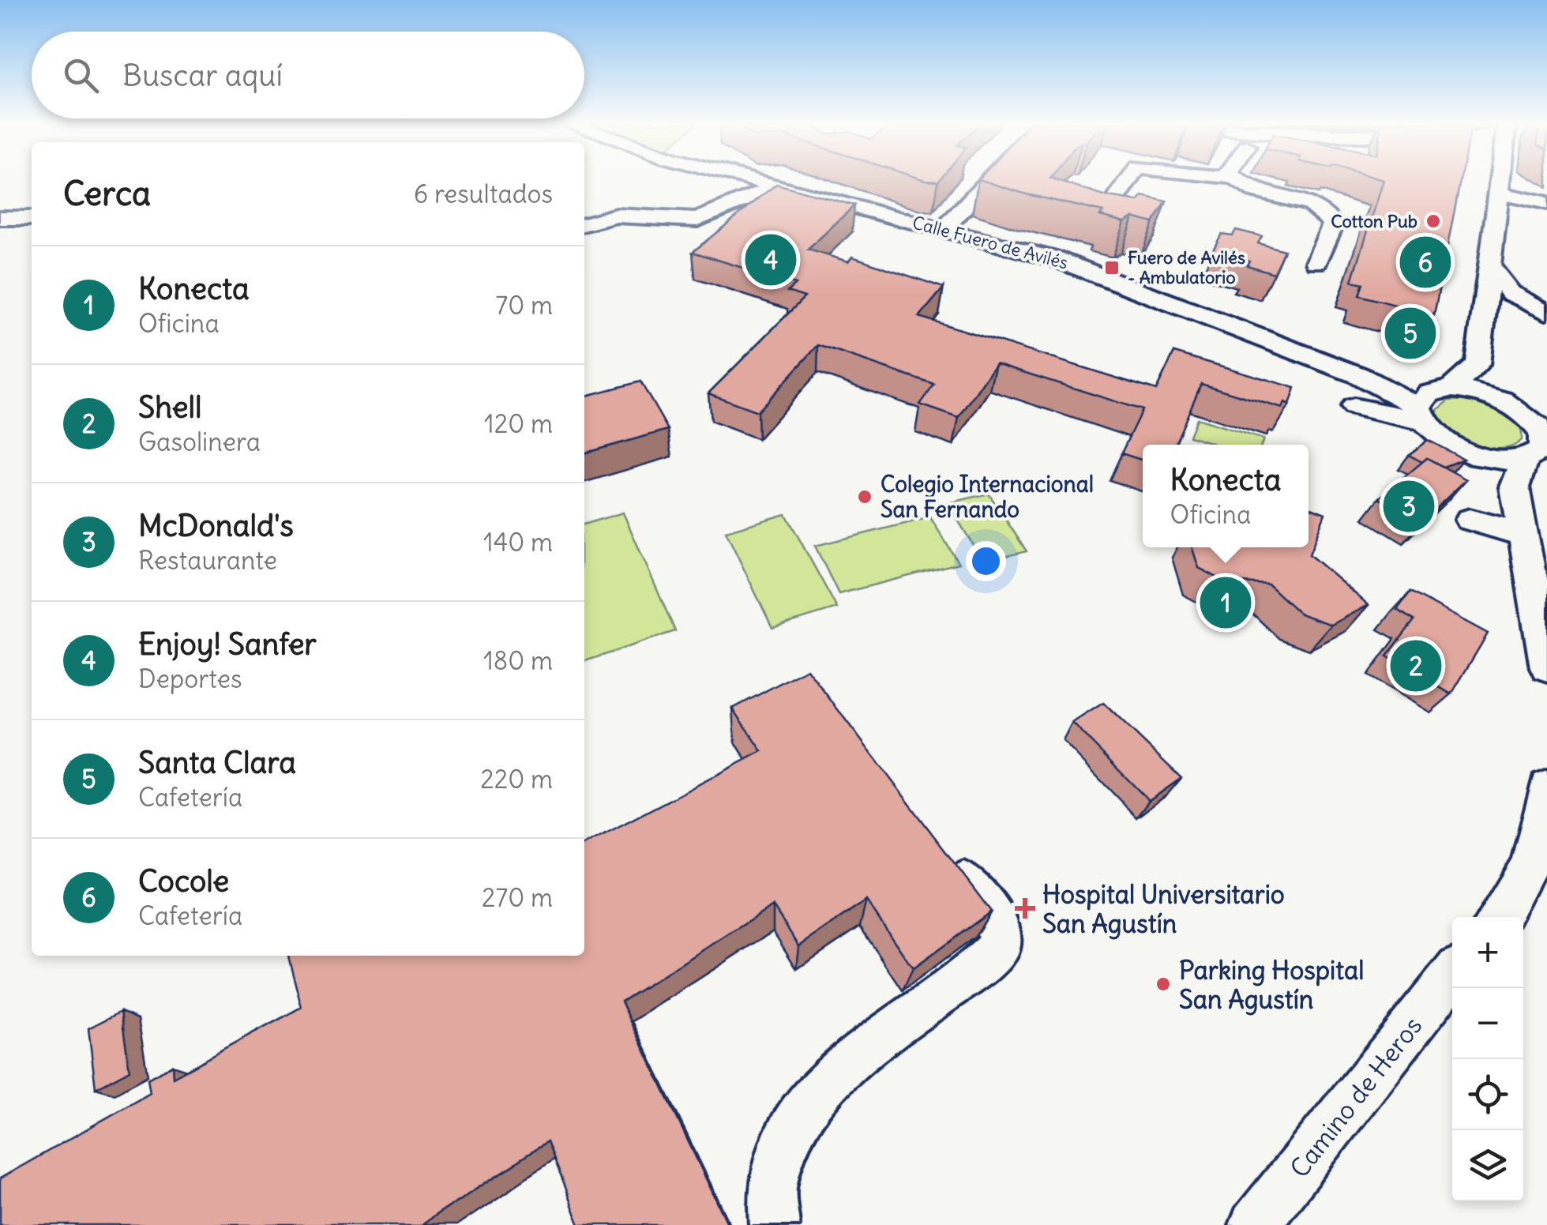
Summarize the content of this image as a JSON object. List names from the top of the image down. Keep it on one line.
{"streets":{"street":["Calle Fuero de Avilés","Camino de Heros"]},"places":{"other":["Cotton Pub","Colegio Internacional San Fernando","Parking Hospital San Agustín"],"transit":["Fuero de Avilés - Ambulatorio"],"health":["Hospital Universitario San Agustín"]},"page":{"search":"Buscar aquí","heading":["Cerca","6 resultados"],"pins":["4","6","5","3","1","2"],"list":[{"mark":"1","name":"Konecta","note":"Oficina","value":"70 m"},{"mark":"2","name":"Shell","note":"Gasolinera","value":"120 m"},{"mark":"3","name":"McDonald's","note":"Restaurante","value":"140 m"},{"mark":"4","name":"Enjoy! Sanfer","note":"Deportes","value":"180 m"},{"mark":"5","name":"Santa Clara","note":"Cafetería","value":"220 m"},{"mark":"6","name":"Cocole","note":"Cafetería","value":"270 m"}],"popup":["Konecta","Oficina"],"map_buttons":["+","−"]}}
